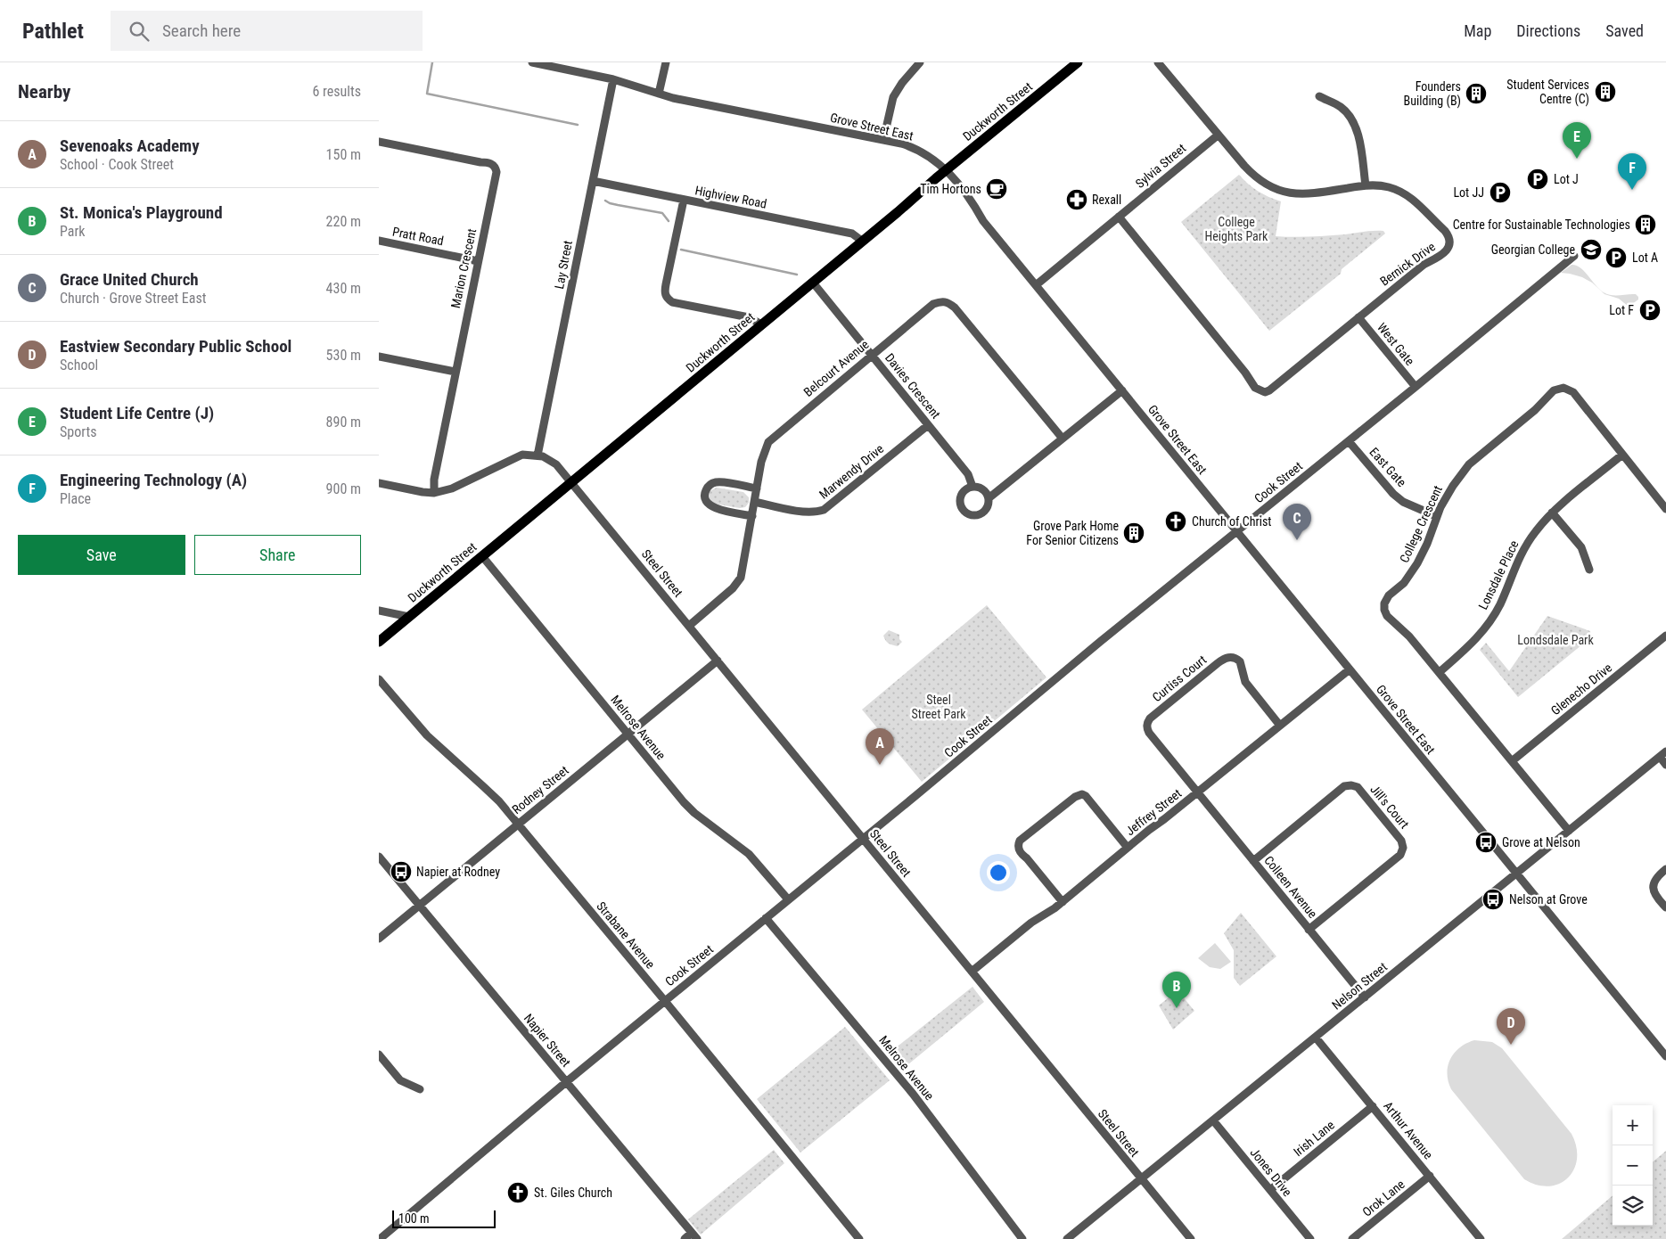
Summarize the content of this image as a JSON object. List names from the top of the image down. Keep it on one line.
{"streets":{"main road":["Duckworth Street"],"street":["Grove Street East","Sylvia Street","Highview Road","Pratt Road","Bernick Drive","Lay Street","Marion Crescent","West Gate","Belcourt Avenue","Davies Crescent","East Gate","Marwendy Drive","Cook Street","College Crescent","Steel Street","Lonsdale Place","Curtiss Court","Glenecho Drive","Melrose Avenue","Rodney Street","Jill's Court","Jeffrey Street","Colleen Avenue","Strabane Avenue","Nelson Street","Napier Street","Arthur Avenue","Irish Lane","Jones Drive","Orok Lane"]},"crossings":[["Duckworth Street","Grove Street East"],["Duckworth Street","Highview Road"],["Duckworth Street","Davies Crescent"],["Duckworth Street","Steel Street"],["Duckworth Street","Melrose Avenue"],["Grove Street East","Sylvia Street"],["Grove Street East","Lay Street"],["Grove Street East","Cook Street"],["Grove Street East","Jeffrey Street"],["Grove Street East","Nelson Street"],["Sylvia Street","Bernick Drive"],["Highview Road","Lay Street"],["Pratt Road","Marion Crescent"],["Bernick Drive","West Gate"],["Lay Street","Steel Street"],["West Gate","Cook Street"],["Belcourt Avenue","Davies Crescent"],["Belcourt Avenue","Marwendy Drive"],["Belcourt Avenue","Steel Street"],["Davies Crescent","Marwendy Drive"],["East Gate","Cook Street"],["East Gate","College Crescent"],["Cook Street","Steel Street"],["Cook Street","Melrose Avenue"],["Cook Street","Strabane Avenue"],["Cook Street","Napier Street"],["College Crescent","Lonsdale Place"],["College Crescent","Glenecho Drive"],["College Crescent","Nelson Street"],["Steel Street","Rodney Street"],["Steel Street","Jeffrey Street"],["Steel Street","Nelson Street"],["Curtiss Court","Jeffrey Street"],["Curtiss Court","Colleen Avenue"],["Melrose Avenue","Rodney Street"],["Rodney Street","Strabane Avenue"],["Rodney Street","Napier Street"],["Jill's Court","Colleen Avenue"],["Jeffrey Street","Colleen Avenue"],["Colleen Avenue","Nelson Street"],["Nelson Street","Arthur Avenue"],["Nelson Street","Jones Drive"],["Arthur Avenue","Irish Lane"],["Arthur Avenue","Orok Lane"],["Irish Lane","Jones Drive"]],"parks":["College Heights Park","Londsdale Park","Steel Street Park"],"places":{"building":["Student Services Centre (C)","Founders Building (B)","Centre for Sustainable Technologies","Grove Park Home For Senior Citizens"],"parking":["Lot J","Lot JJ","Lot A","Lot F"],"cafe":["Tim Hortons"],"pharmacy":["Rexall"],"school or university":["Georgian College"],"church":["Church of Christ","St. Giles Church"],"bus stop":["Grove at Nelson","Napier at Rodney","Nelson at Grove"]},"scale_bar":"100 m","page":{"header":"Pathlet","search":"Search here","nav":["Map","Directions","Saved"],"heading":["Nearby","6 results"],"list":[{"mark":"A","name":"Sevenoaks Academy","note":"School · Cook Street","value":"150 m"},{"mark":"B","name":"St. Monica's Playground","note":"Park","value":"220 m"},{"mark":"C","name":"Grace United Church","note":"Church · Grove Street East","value":"430 m"},{"mark":"D","name":"Eastview Secondary Public School","note":"School","value":"530 m"},{"mark":"E","name":"Student Life Centre (J)","note":"Sports","value":"890 m"},{"mark":"F","name":"Engineering Technology (A)","note":"Place","value":"900 m"}],"pins":["E","F","C","A","B","D"],"buttons":["Save","Share"],"map_buttons":["+","−"],"scale":"100 m"}}
